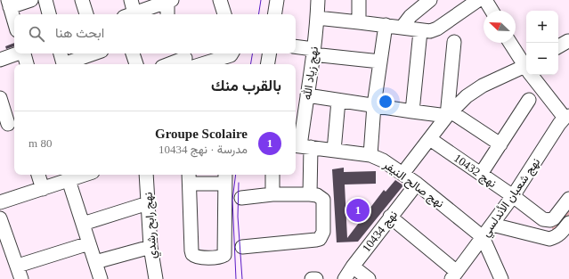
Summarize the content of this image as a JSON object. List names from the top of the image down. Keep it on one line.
{"streets":{"street":["نهج زياد الله","نهج 10432","نهج صالح النيفر","نهج شعبان الأندلسي","نهج رابح رشدي","نهج 10434"]},"crossings":[["نهج زياد الله","نهج صالح النيفر"],["نهج 10432","نهج شعبان الأندلسي"],["نهج صالح النيفر","نهج شعبان الأندلسي"],["نهج صالح النيفر","نهج 10434"]],"north":"top left","page":{"map_buttons":["+","−"],"search":"ابحث هنا","heading":"بالقرب منك","list":[{"mark":"1","name":"Groupe Scolaire","note":"مدرسة · نهج 10434","value":"80 m"}],"pins":"1"}}
